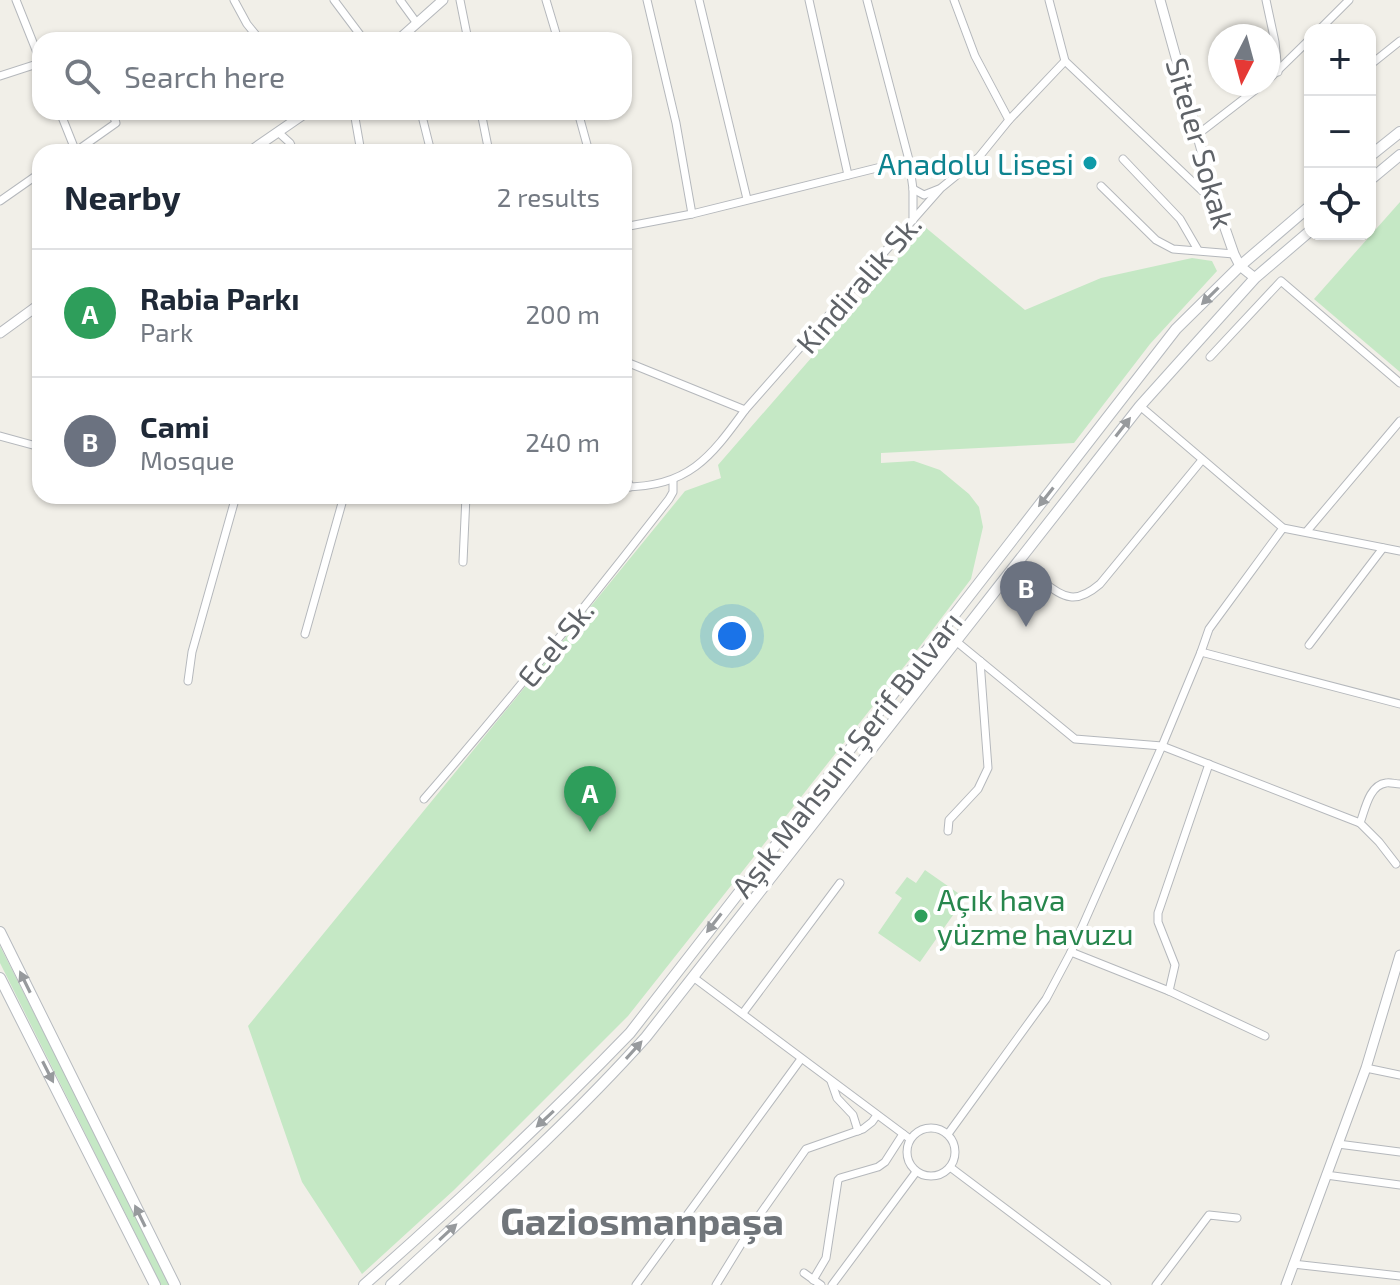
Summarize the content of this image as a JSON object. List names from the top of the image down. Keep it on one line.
{"streets":{"main road":["Aşık Mahsuni Şerif Bulvarı"],"street":["Siteler Sokak","Kindiralik Sk.","Ecel Sk."]},"crossings":[["Siteler Sokak","Aşık Mahsuni Şerif Bulvarı"],["Kindiralik Sk.","Ecel Sk."]],"districts":["Gaziosmanpaşa"],"places":["Anadolu Lisesi","Açık hava yüzme havuzu"],"north":"bottom","page":{"map_buttons":["+","−"],"search":"Search here","heading":["Nearby","2 results"],"list":[{"mark":"A","name":"Rabia Parkı","note":"Park","value":"200 m"},{"mark":"B","name":"Cami","note":"Mosque","value":"240 m"}],"pins":["B","A"]}}
